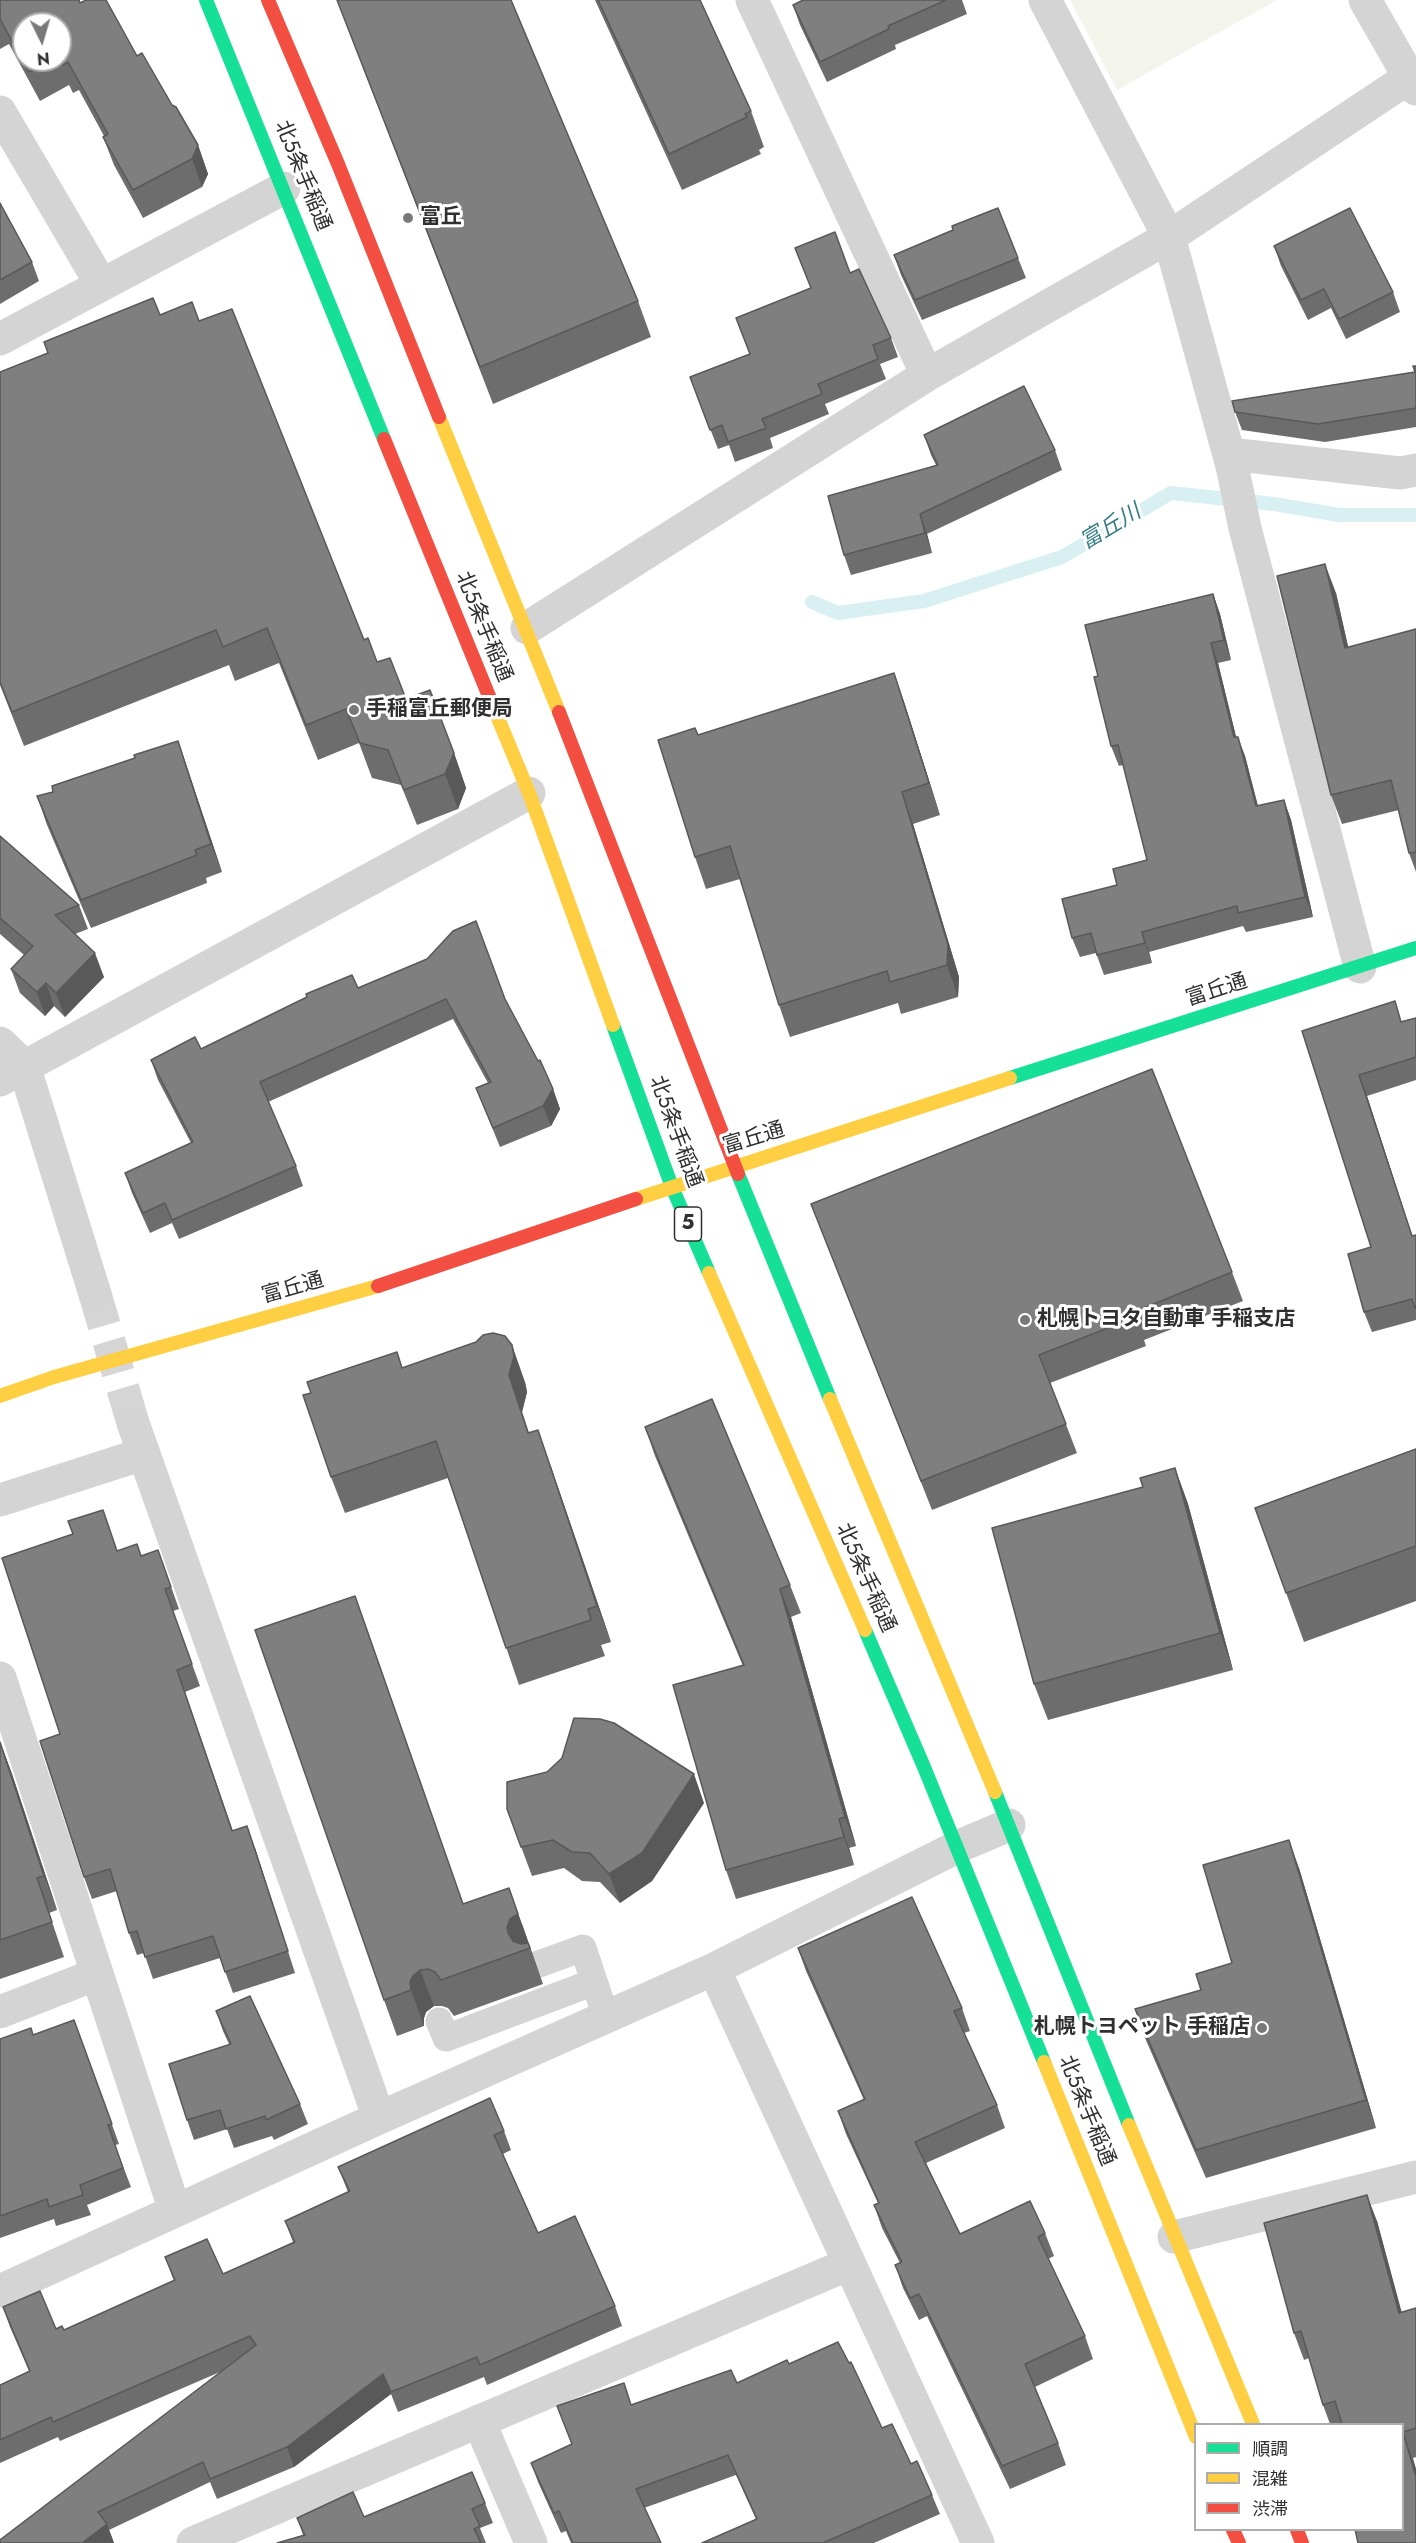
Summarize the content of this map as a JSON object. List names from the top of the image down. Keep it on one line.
{"streets":{"main road":["北5条手稲通","富丘通","5"]},"crossings":[["北5条手稲通","富丘通"]],"water":["富丘川"],"places":["富丘","手稲富丘郵便局","札幌トヨタ自動車 手稲支店","札幌トヨペット 手稲店"],"legend":["順調","混雑","渋滞"],"north":"bottom"}
